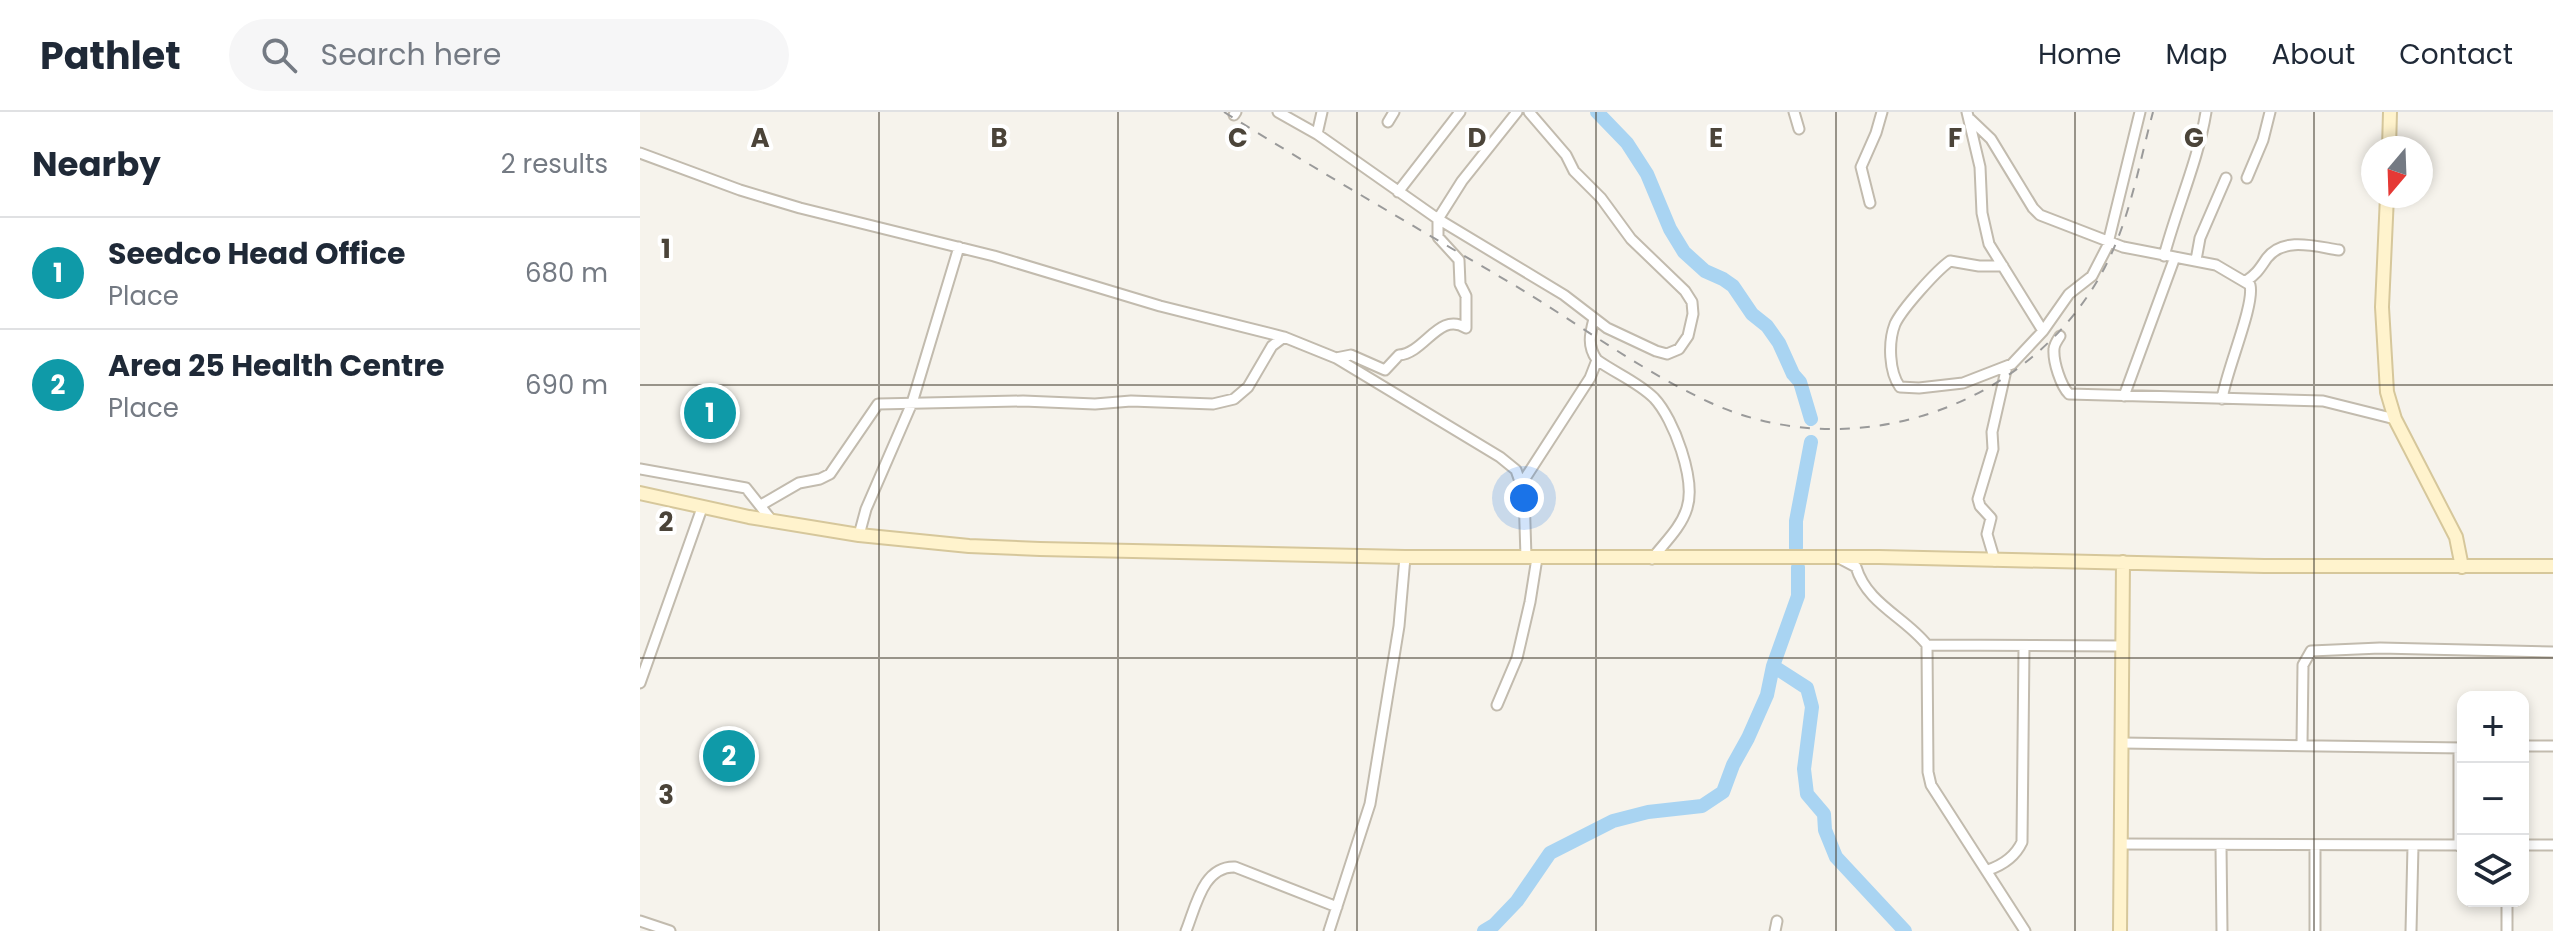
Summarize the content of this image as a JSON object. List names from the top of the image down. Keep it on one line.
{"north":"bottom","page":{"header":"Pathlet","search":"Search here","nav":["Home","Map","About","Contact"],"heading":["Nearby","2 results"],"list":[{"mark":"1","name":"Seedco Head Office","note":"Place","value":"680 m"},{"mark":"2","name":"Area 25 Health Centre","note":"Place","value":"690 m"}],"pins":["1","2"],"map_buttons":["+","−"]},"grid":{"columns":["A","B","C","D","E","F","G"],"rows":["1","2","3"]}}
